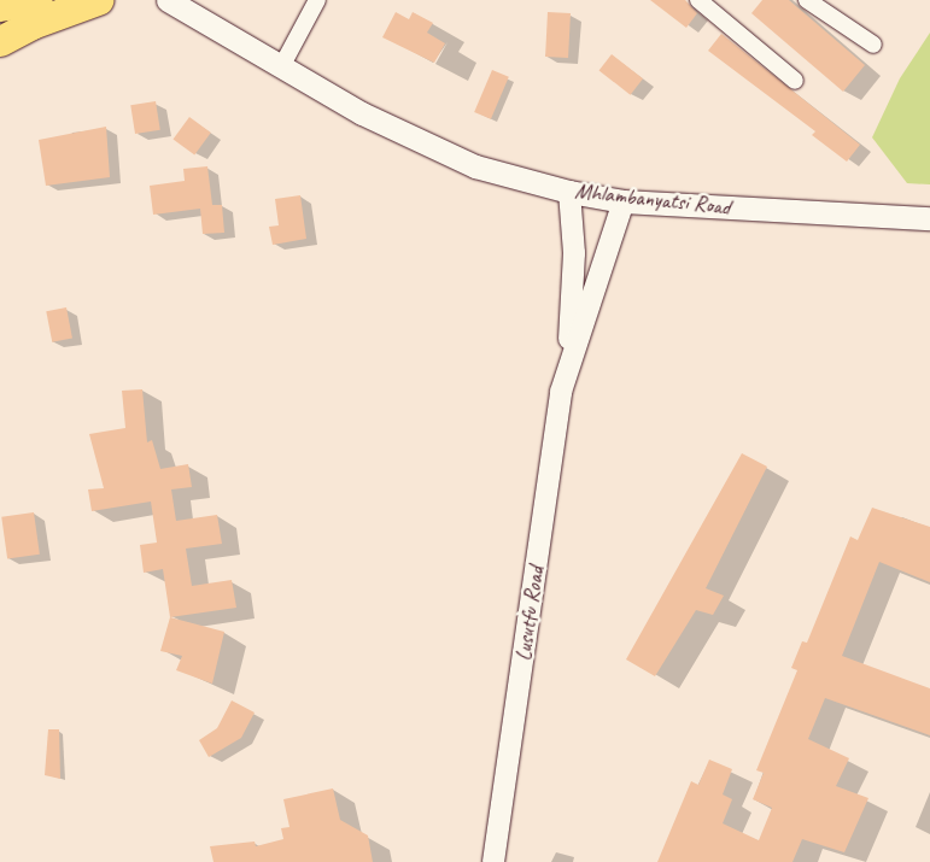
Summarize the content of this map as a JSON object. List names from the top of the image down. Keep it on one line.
{"streets":{"main road":["Mhlambanyatsi Road"],"street":["Lusutfu Road"]},"crossings":[["Mhlambanyatsi Road","Lusutfu Road"]]}
